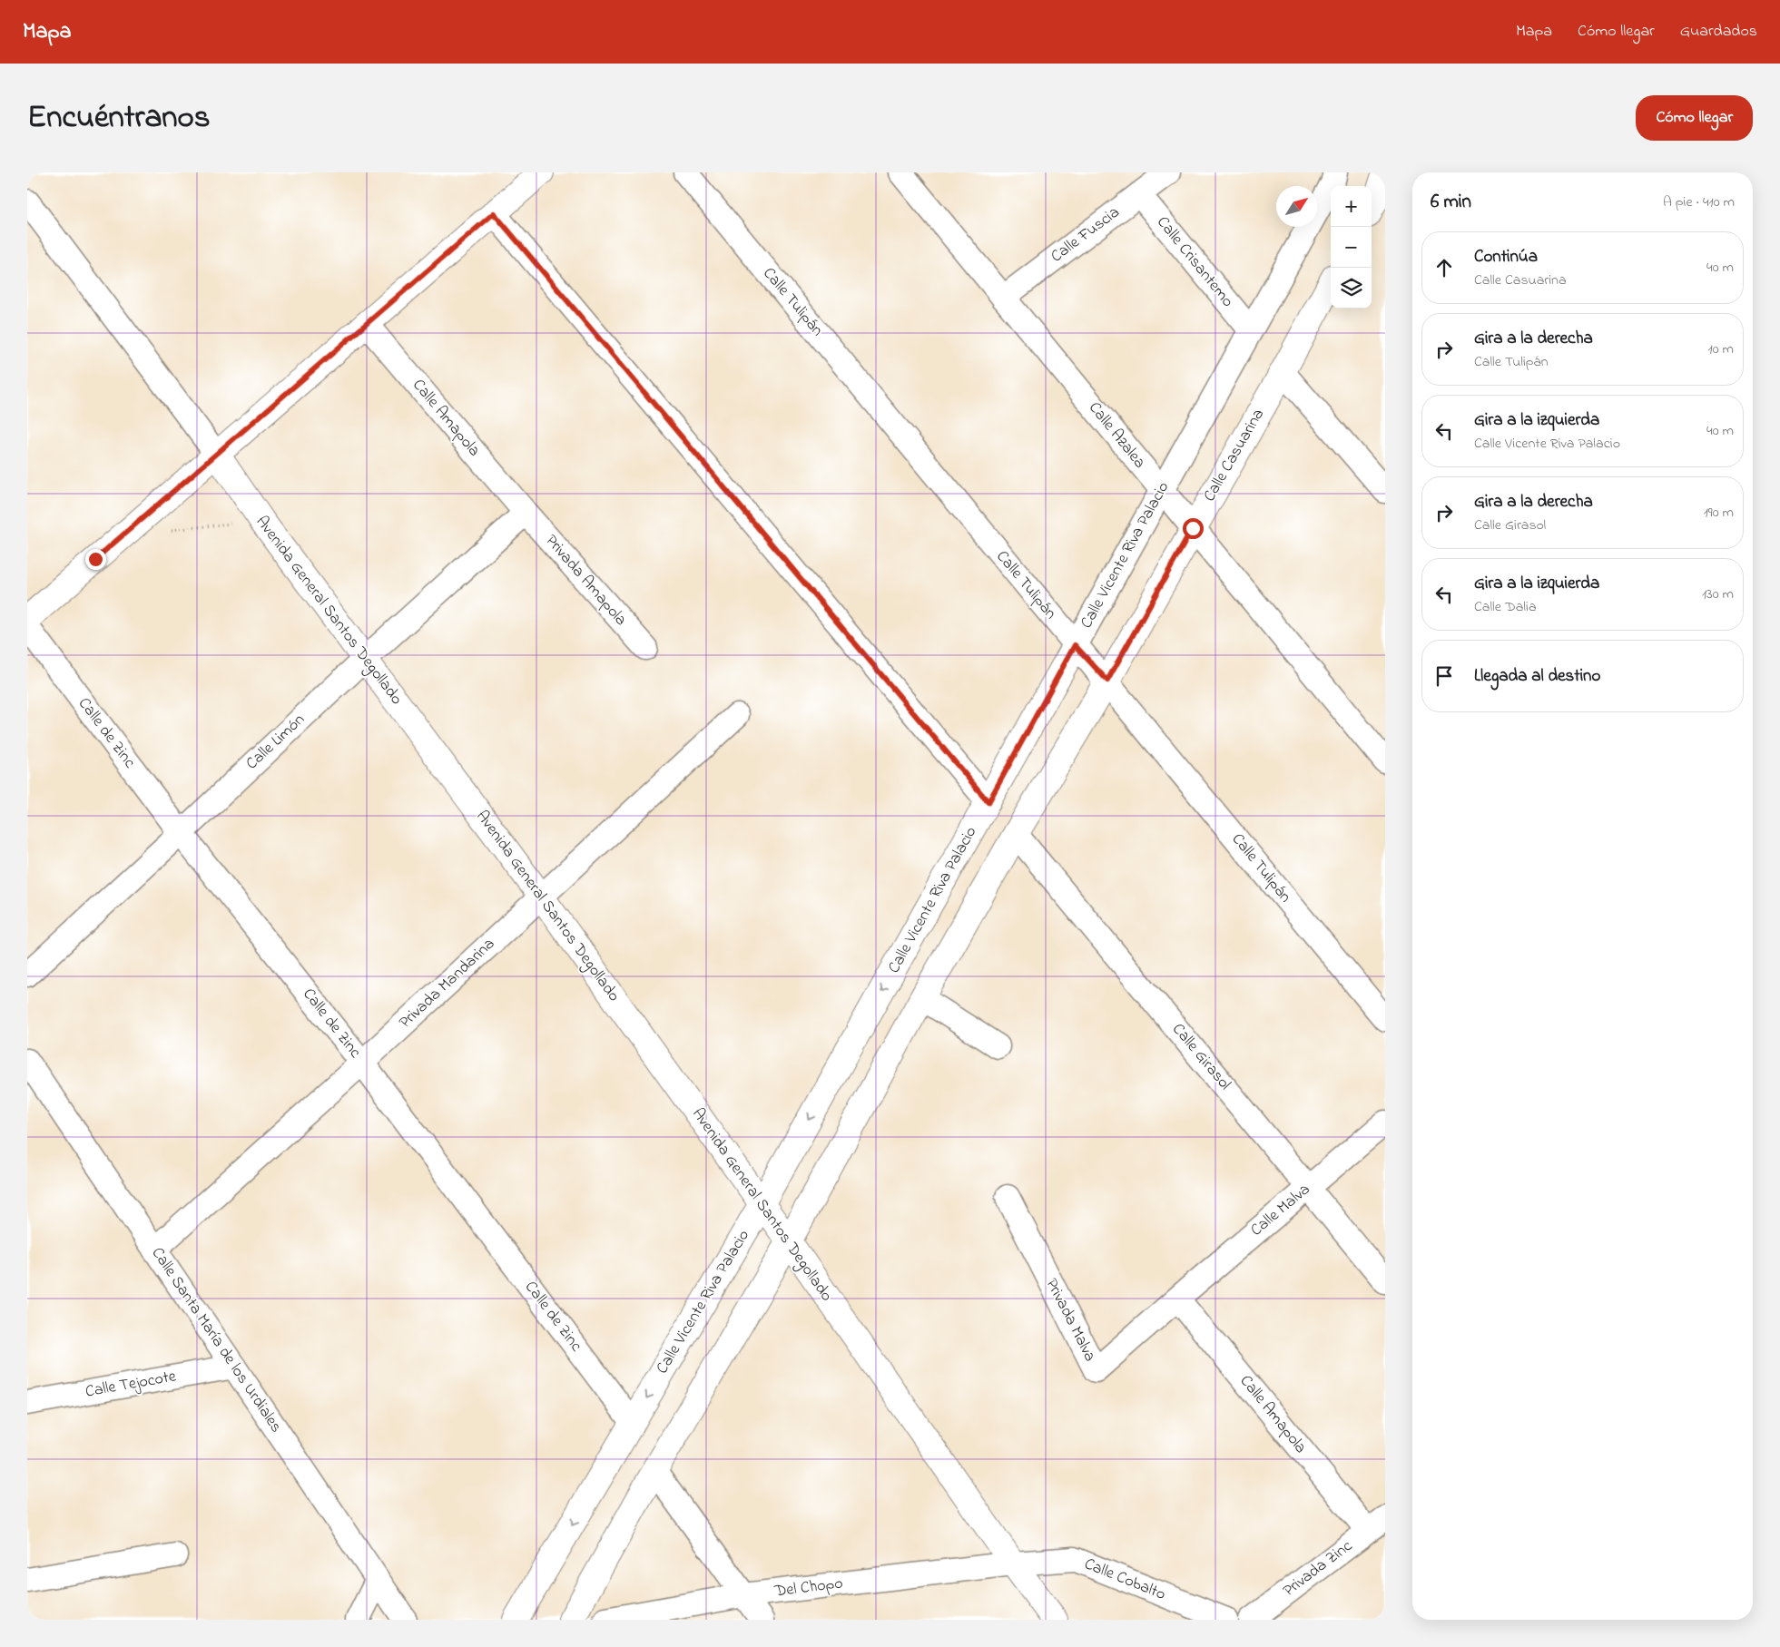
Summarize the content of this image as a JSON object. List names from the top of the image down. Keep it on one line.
{"streets":{"street":["Calle Fuscia","Calle Crisantemo","Calle Tulipán","Calle Amapola","Calle Azalea","Calle Casuarina","Calle Vicente Riva Palacio","Privada Amapola","Avenida General Santos Degollado","Calle de Zinc","Calle Limón","Privada Mandarina","Calle Girasol","Calle Malva","Privada Malva","Calle Santa María de los Urdiales","Calle Tejocote","Privada Zinc","Calle Cobalto","Del Chopo"]},"crossings":[["Calle Fuscia","Calle Crisantemo"],["Calle Fuscia","Calle Azalea"],["Calle Crisantemo","Calle Vicente Riva Palacio"],["Calle Tulipán","Calle Casuarina"],["Calle Tulipán","Calle Vicente Riva Palacio"],["Calle Amapola","Privada Amapola"],["Calle Amapola","Calle Limón"],["Calle Amapola","Calle Malva"],["Calle Amapola","Privada Malva"],["Calle Amapola","Privada Zinc"],["Calle Azalea","Calle Casuarina"],["Calle Azalea","Calle Vicente Riva Palacio"],["Calle Vicente Riva Palacio","Avenida General Santos Degollado"],["Calle Vicente Riva Palacio","Calle de Zinc"],["Privada Amapola","Calle Limón"],["Avenida General Santos Degollado","Calle Limón"],["Avenida General Santos Degollado","Privada Mandarina"],["Avenida General Santos Degollado","Del Chopo"],["Calle de Zinc","Calle Limón"],["Calle de Zinc","Privada Mandarina"],["Privada Mandarina","Calle Santa María de los Urdiales"],["Calle Girasol","Calle Malva"],["Calle Malva","Privada Malva"],["Calle Santa María de los Urdiales","Calle Tejocote"],["Calle Cobalto","Del Chopo"]],"north":"top right","page":{"header":"Mapa","nav":["Mapa","Cómo llegar","Guardados"],"title":"Encuéntranos","buttons":"Cómo llegar","heading":["6 min","A pie · 410 m"],"map_buttons":["+","−"],"list":[["Continúa","Calle Casuarina","40 m"],["Gira a la derecha","Calle Tulipán","10 m"],["Gira a la izquierda","Calle Vicente Riva Palacio","40 m"],["Gira a la derecha","Calle Girasol","190 m"],["Gira a la izquierda","Calle Dalia","130 m"],"Llegada al destino"]}}
